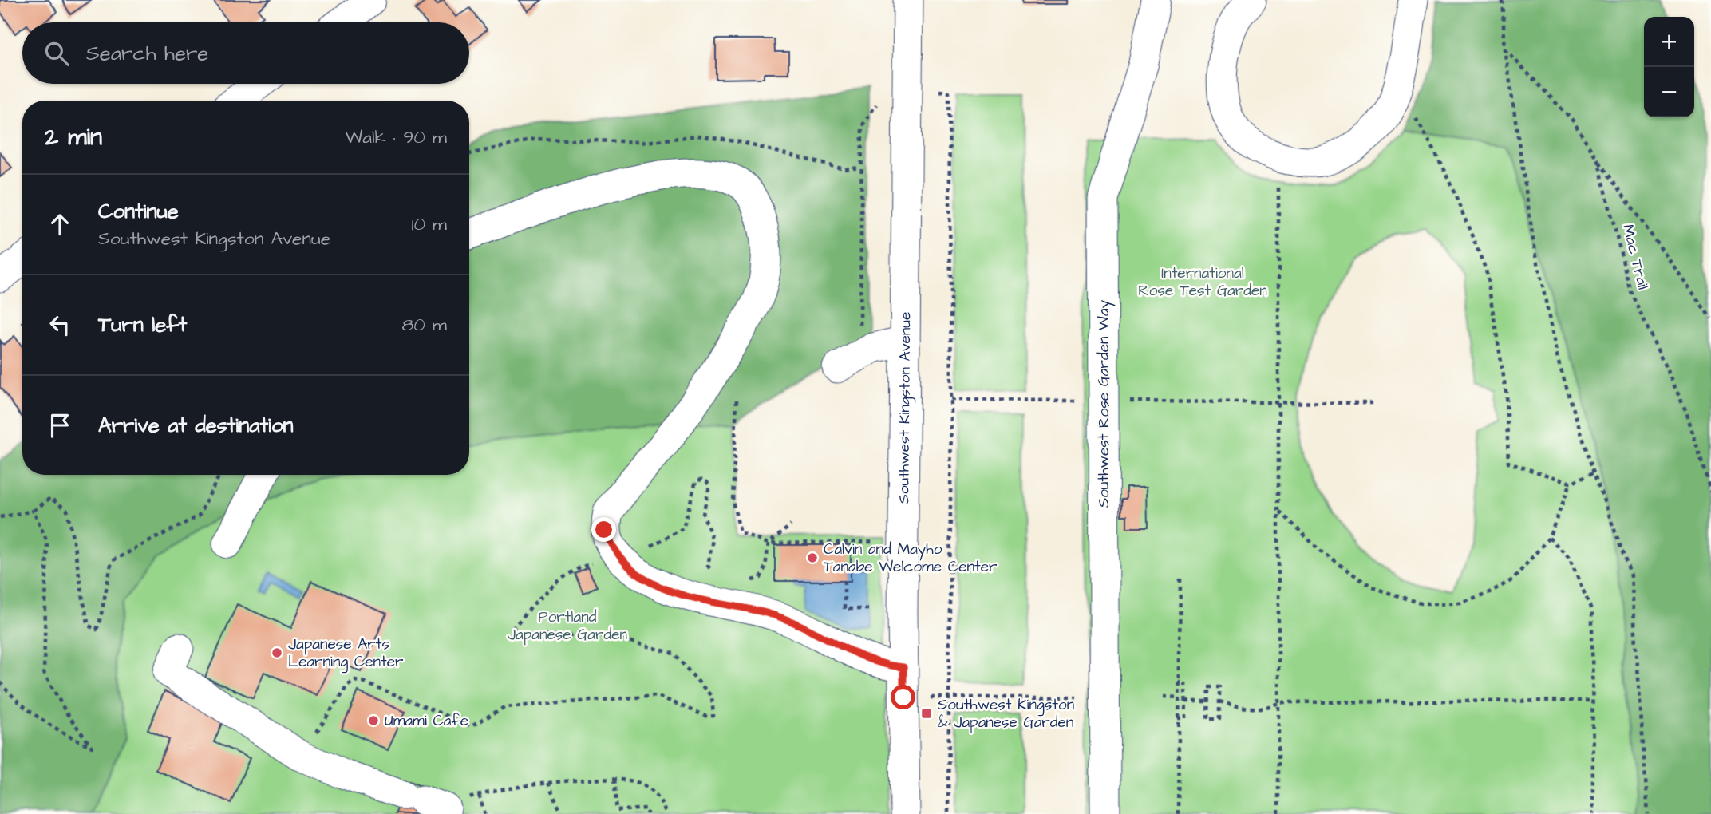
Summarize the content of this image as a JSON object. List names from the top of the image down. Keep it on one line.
{"streets":{"street":["Southwest Rose Garden Way","Southwest Kingston Avenue"],"path":["Mac Trail"]},"parks":["International Rose Test Garden","Portland Japanese Garden"],"places":{"other":["Calvin and Mayho Tanabe Welcome Center","Japanese Arts Learning Center","Umami Cafe"],"transit":["Southwest Kingston & Japanese Garden"]},"page":{"map_buttons":["+","−"],"search":"Search here","heading":["2 min","Walk · 90 m"],"list":[["Continue","Southwest Kingston Avenue","10 m"],["Turn left","80 m"],"Arrive at destination"]}}
